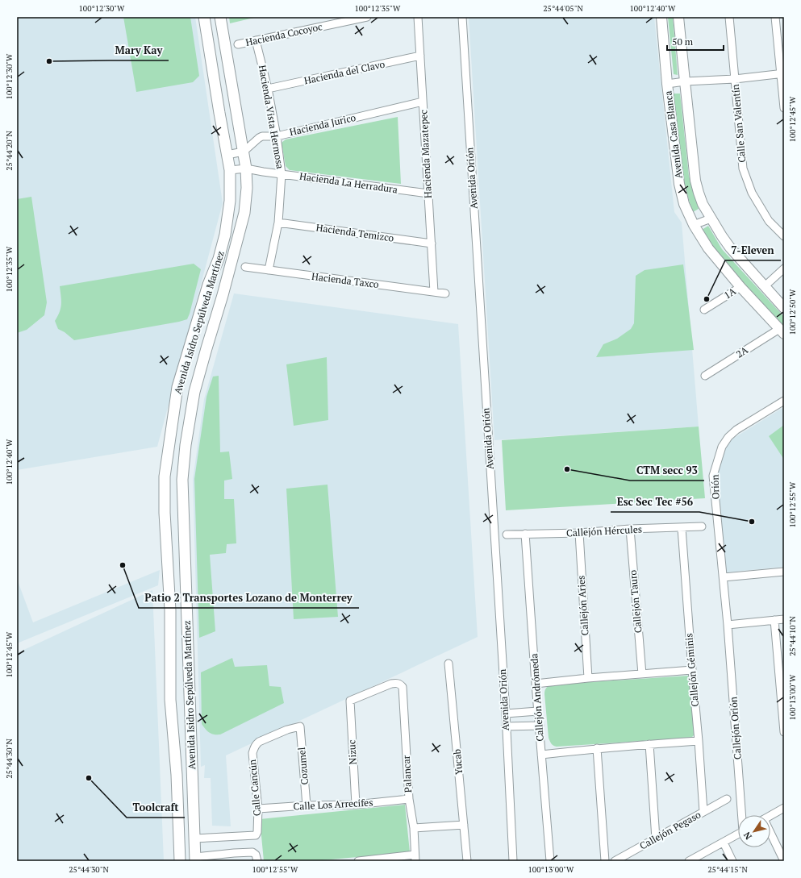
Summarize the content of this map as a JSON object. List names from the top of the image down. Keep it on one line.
{"streets":{"main road":["Avenida Isidro Sepúlveda Martínez"],"street":["Hacienda Cocoyoc","Hacienda del Clavo","Hacienda Vista Hermosa","Calle San Valentín","Hacienda Jurico","Avenida Casa Blanca","Hacienda Mazatepec","Avenida Orión","Hacienda La Herradura","Hacienda Temizco","Hacienda Taxco","1A","2A","Orión","Callejón Hércules","Callejón Tauro","Callejón Aries","Callejón Géminis","Callejón Andrómeda","Callejón Orión","Nizuc","Yucab","Cozumel","Palancar","Calle Cancún","Calle Los Arrecifes","Callejón Pegaso"]},"crossings":[["Hacienda Cocoyoc","Hacienda Vista Hermosa"],["Hacienda del Clavo","Hacienda Vista Hermosa"],["Hacienda del Clavo","Hacienda Mazatepec"],["Hacienda Vista Hermosa","Hacienda Jurico"],["Hacienda Vista Hermosa","Hacienda La Herradura"],["Hacienda Vista Hermosa","Hacienda Temizco"],["Hacienda Vista Hermosa","Hacienda Taxco"],["Hacienda Jurico","Hacienda Mazatepec"],["Hacienda Jurico","Avenida Isidro Sepúlveda Martínez"],["Avenida Casa Blanca","1A"],["Avenida Casa Blanca","2A"],["Hacienda Mazatepec","Hacienda La Herradura"],["Hacienda Mazatepec","Hacienda Temizco"],["Hacienda Mazatepec","Hacienda Taxco"],["Hacienda La Herradura","Avenida Isidro Sepúlveda Martínez"],["Avenida Isidro Sepúlveda Martínez","Calle Cancún"],["Orión","Callejón Orión"],["Callejón Hércules","Callejón Tauro"],["Callejón Hércules","Callejón Aries"],["Callejón Hércules","Callejón Géminis"],["Callejón Hércules","Callejón Andrómeda"],["Callejón Géminis","Callejón Pegaso"],["Nizuc","Palancar"],["Nizuc","Calle Los Arrecifes"],["Cozumel","Calle Cancún"],["Cozumel","Calle Los Arrecifes"],["Palancar","Calle Los Arrecifes"],["Calle Cancún","Calle Los Arrecifes"]],"places":["Mary Kay","7-Eleven","CTM secc 93","Esc Sec Tec #56","Patio 2 Transportes Lozano de Monterrey","Toolcraft"],"scale_bar":"50 m","north":"bottom left","coordinates":["100°12'30\"W","100°12'35\"W","25°44'05\"N","100°12'40\"W","100°12'45\"W","25°44'20\"N","100°12'50\"W","100°12'55\"W","25°44'10\"N","100°13'00\"W","25°44'30\"N","25°44'15\"N"]}
